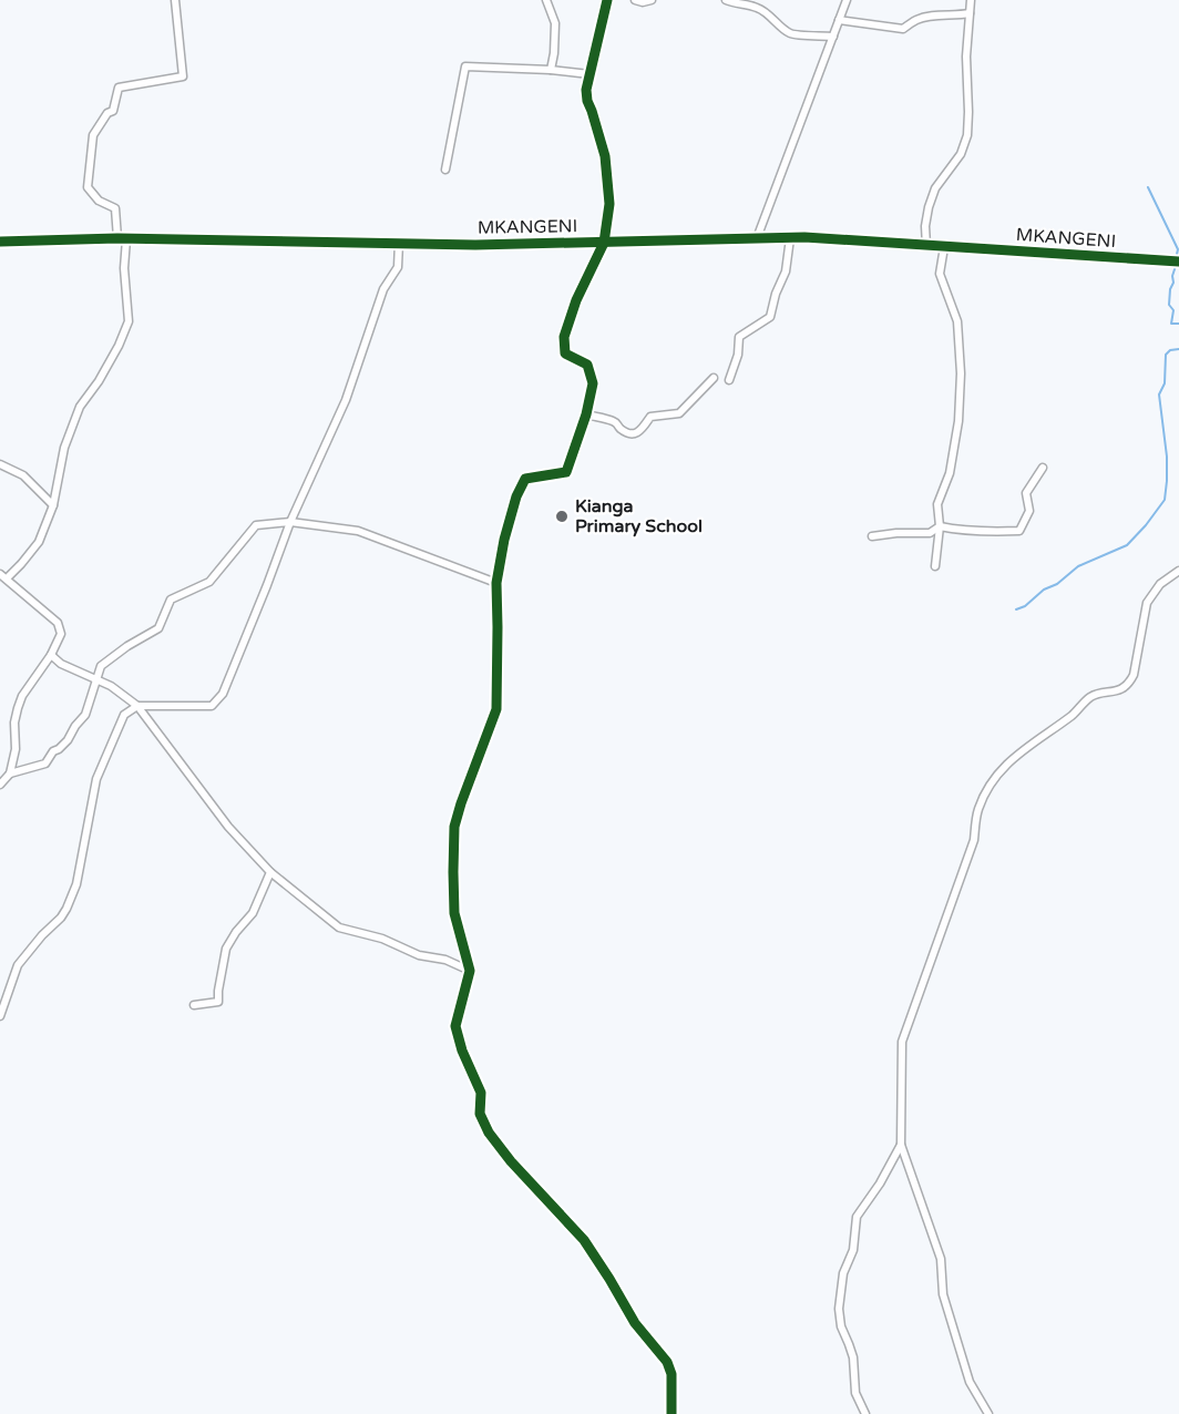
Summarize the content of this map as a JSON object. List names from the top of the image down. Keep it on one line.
{"streets":{"street":["MKANGENI"]},"places":["Kianga Primary School"]}
